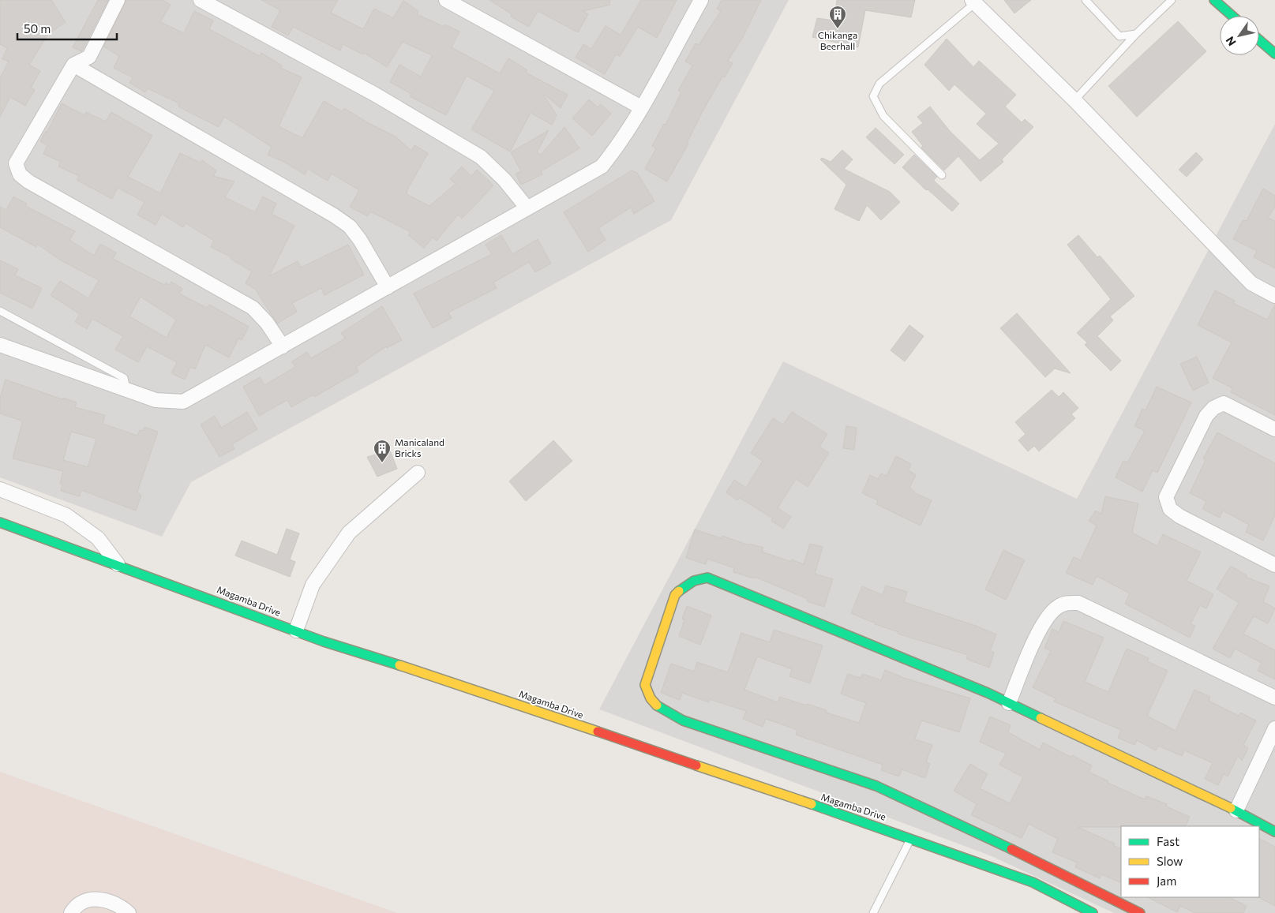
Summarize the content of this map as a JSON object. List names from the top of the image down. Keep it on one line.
{"streets":{"street":["Magamba Drive"]},"places":{"building":["Chikanga Beerhall","Manicaland Bricks"]},"legend":["Fast","Slow","Jam"],"scale_bar":"50 m","north":"bottom left"}
